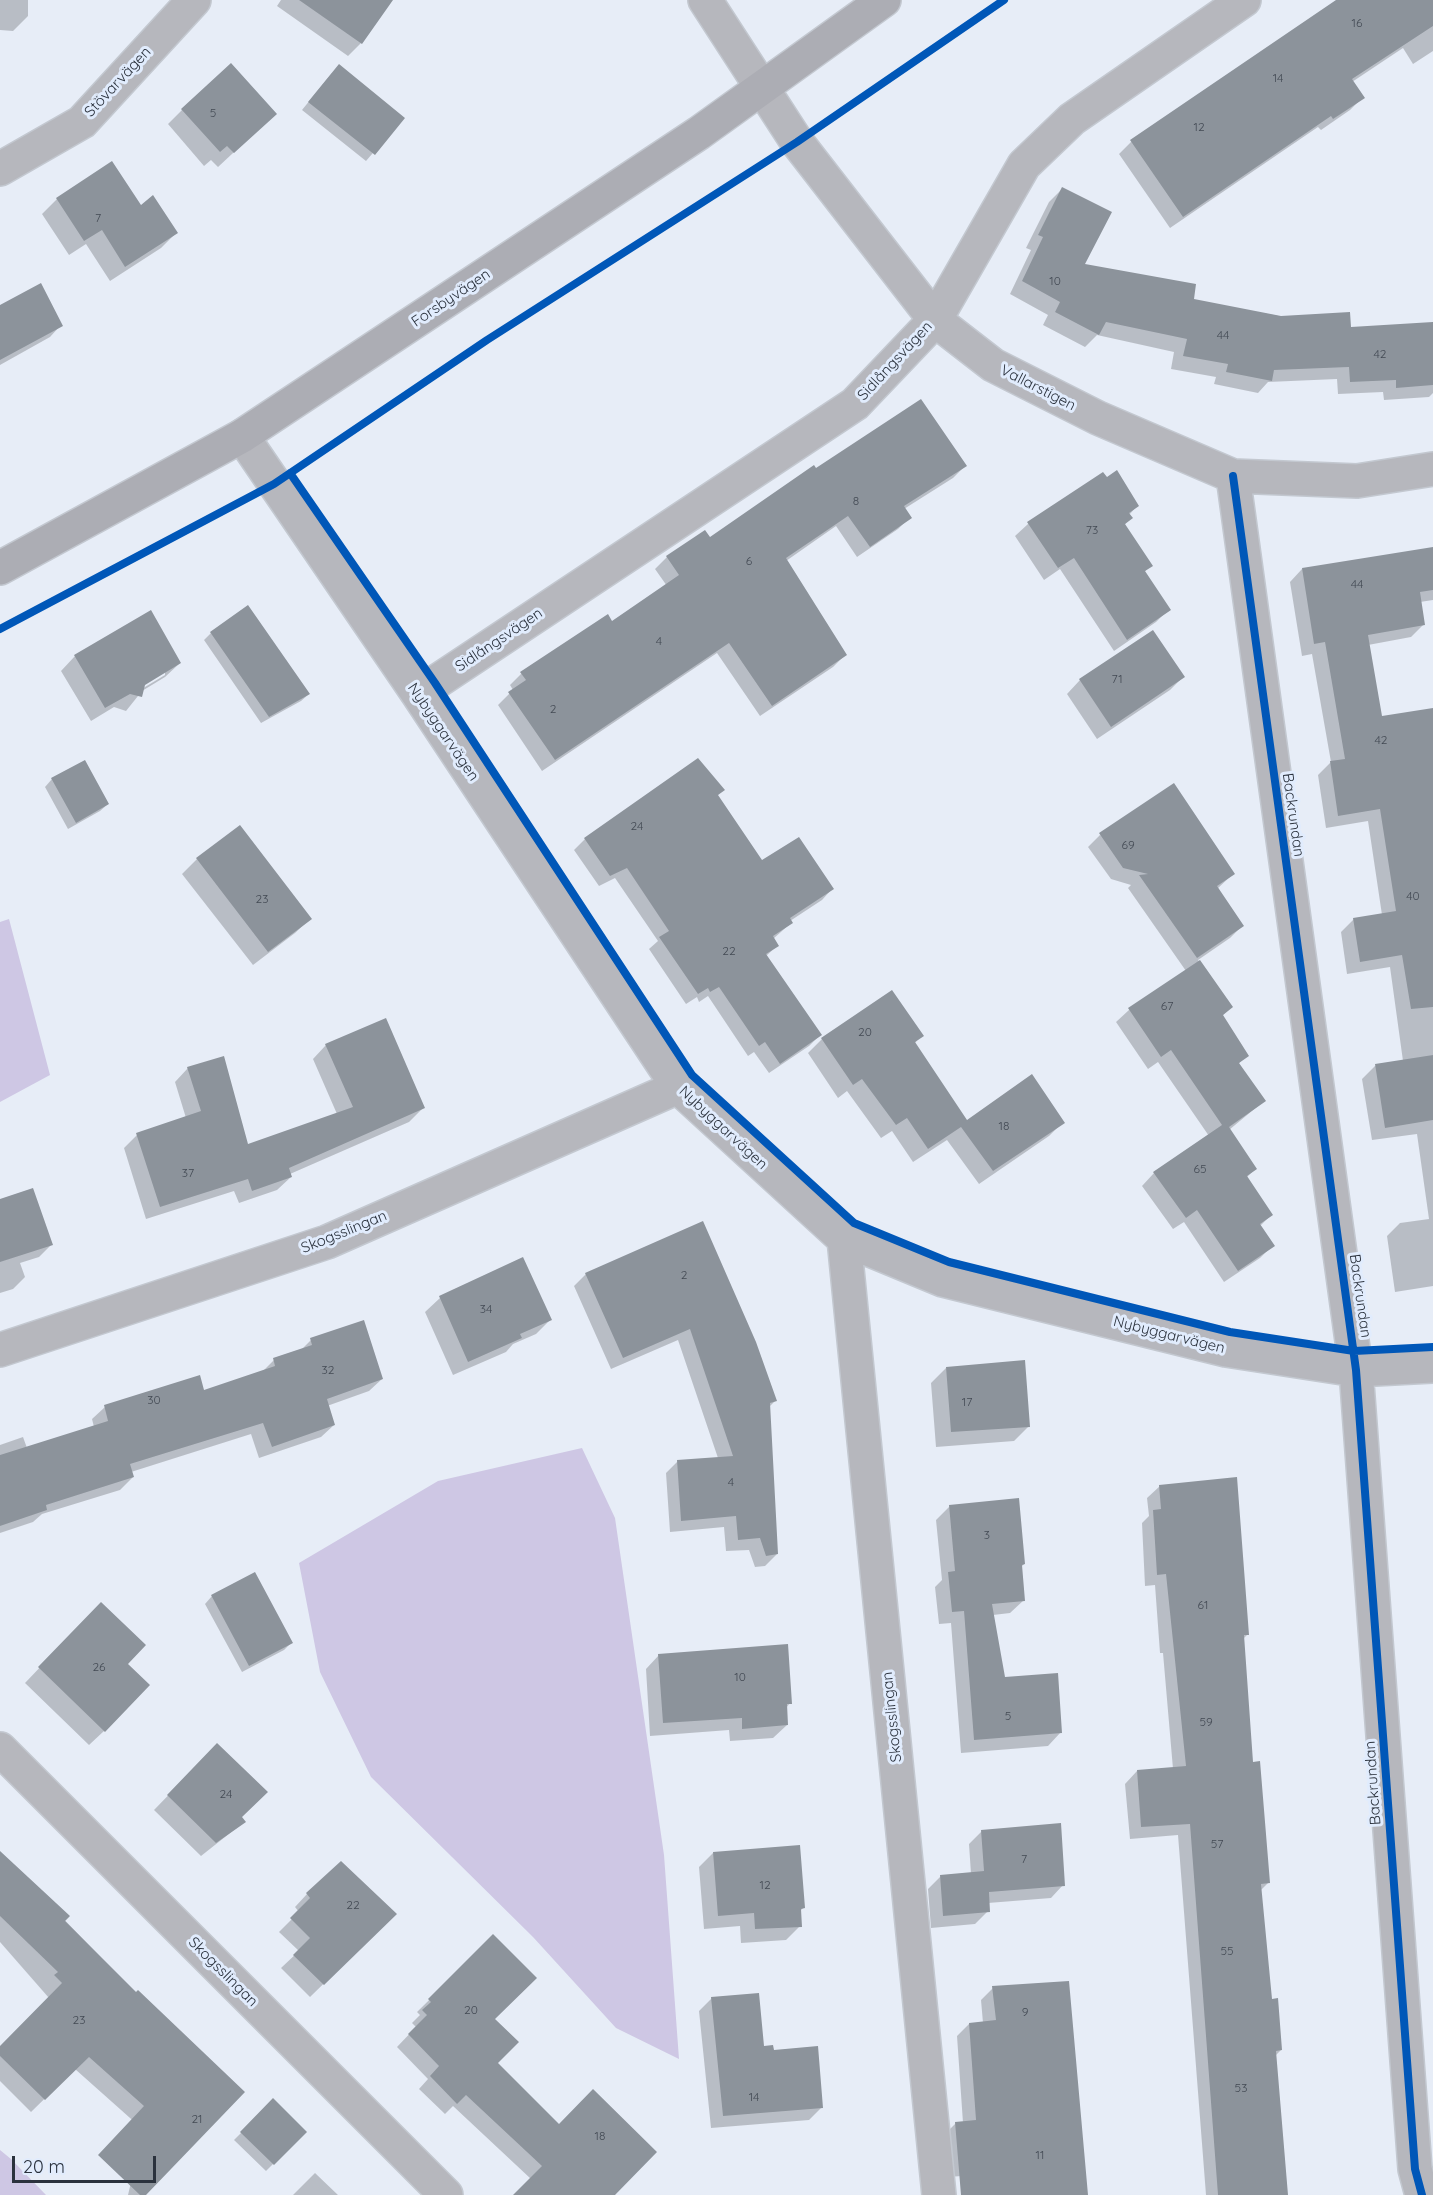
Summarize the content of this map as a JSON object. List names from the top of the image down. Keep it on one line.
{"streets":{"street":["Stövarvägen","Forsbyvägen","Sidlångsvägen","Vallarstigen","Nybyggarvägen","Backrundan","Skogsslingan"]},"crossings":[["Forsbyvägen","Vallarstigen"],["Forsbyvägen","Nybyggarvägen"],["Sidlångsvägen","Vallarstigen"],["Sidlångsvägen","Nybyggarvägen"],["Vallarstigen","Backrundan"],["Nybyggarvägen","Backrundan"],["Nybyggarvägen","Skogsslingan"]],"house_numbers":["16","14","5","12","7","10","44","42","8","73","6","44","4","71","2","42","24","69","40","23","22","67","20","18","65","37","2","34","32","30","17","4","3","61","26","10","5","59","24","57","7","12","22","55","20","9","23","53","14","21","18","11"],"scale_bar":"20 m"}
